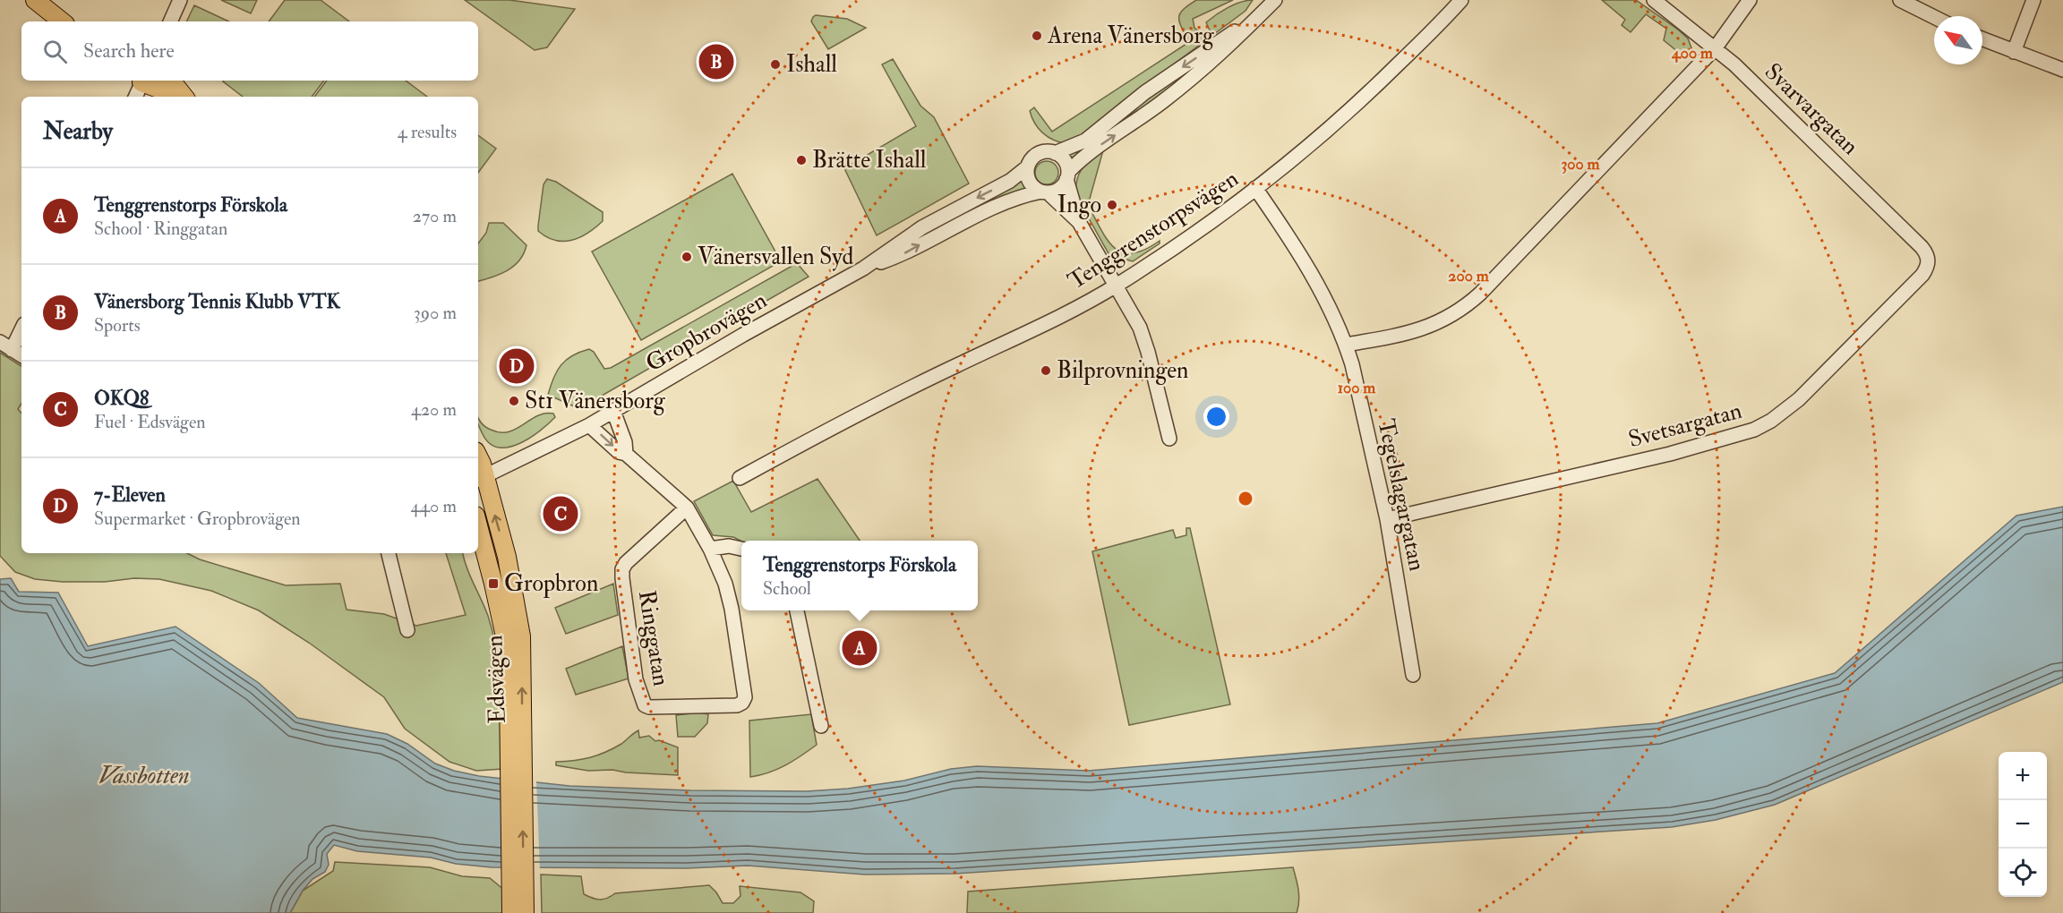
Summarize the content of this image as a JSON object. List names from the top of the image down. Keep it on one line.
{"streets":{"main road":["Edsvägen"],"street":["Svarvargatan","Tenggrenstorpsvägen","Gropbrovägen","Svetsargatan","Tegelslagargatan","Ringgatan"]},"crossings":[["Svarvargatan","Svetsargatan"],["Tenggrenstorpsvägen","Tegelslagargatan"],["Gropbrovägen","Ringgatan"],["Gropbrovägen","Edsvägen"],["Svetsargatan","Tegelslagargatan"]],"water":["Vassbotten"],"places":{"other":["Arena Vänersborg","Ishall","Brätte Ishall","Ingo","Vänersvallen Syd","Bilprovningen","St1 Vänersborg"],"transit":["Gropbron"]},"north":"top left","page":{"search":"Search here","pins":["B","D","C","A"],"heading":["Nearby","4 results"],"list":[{"mark":"A","name":"Tenggrenstorps Förskola","note":"School · Ringgatan","value":"270 m"},{"mark":"B","name":"Vänersborg Tennis Klubb VTK","note":"Sports","value":"390 m"},{"mark":"C","name":"OKQ8","note":"Fuel · Edsvägen","value":"420 m"},{"mark":"D","name":"7-Eleven","note":"Supermarket · Gropbrovägen","value":"440 m"}],"popup":["Tenggrenstorps Förskola","School"],"map_buttons":["+","−"]},"rings":["400 m","300 m","200 m","100 m"]}
